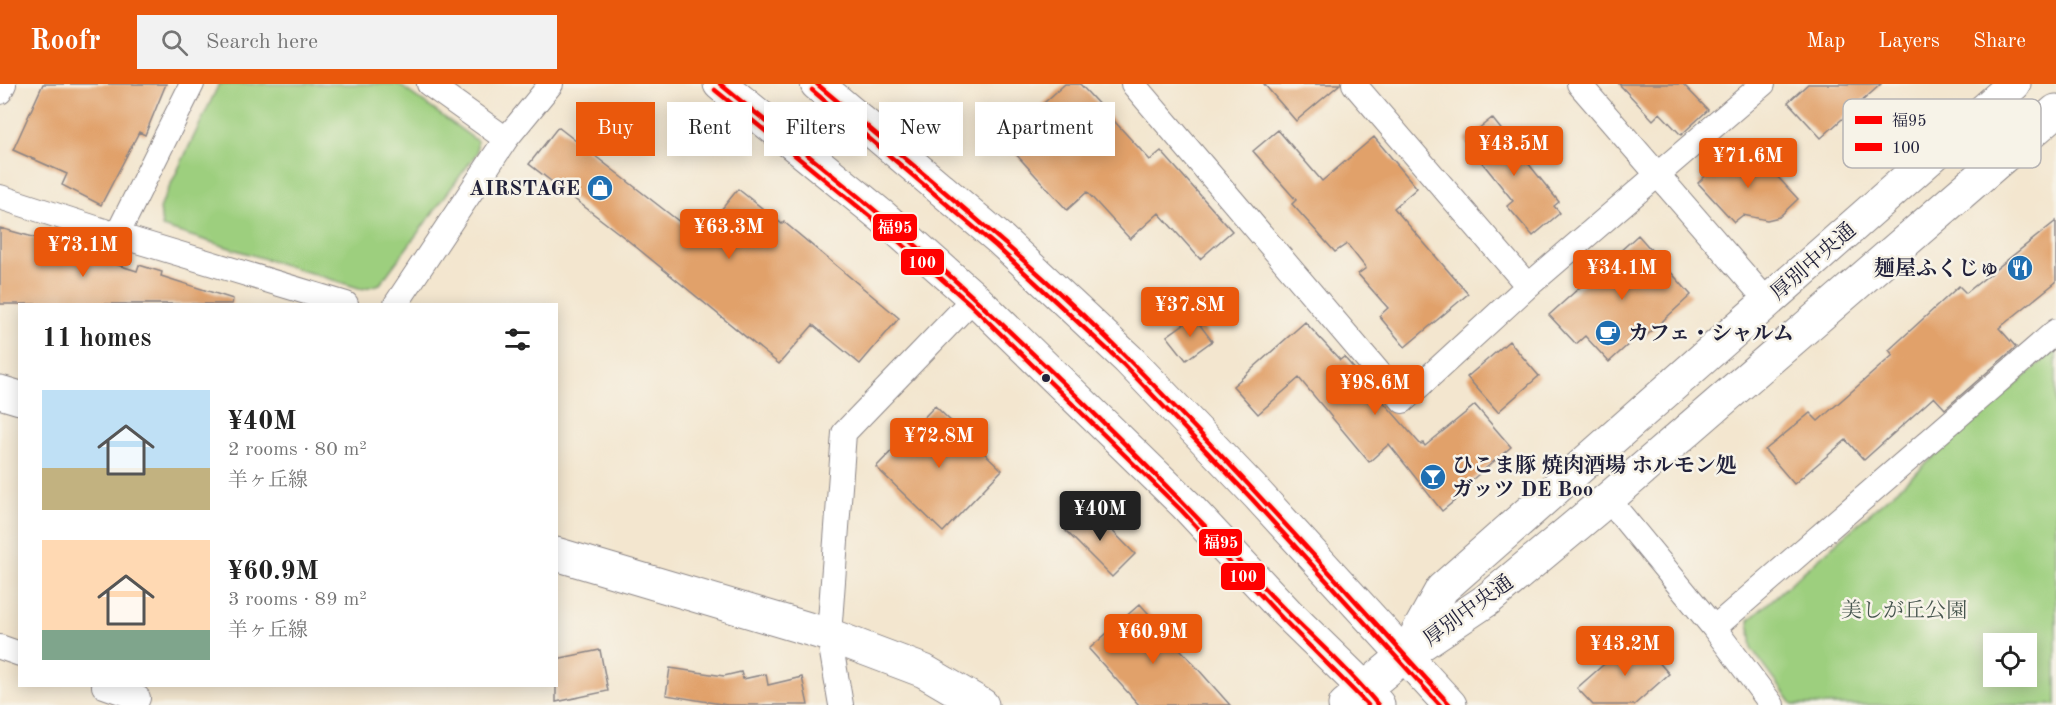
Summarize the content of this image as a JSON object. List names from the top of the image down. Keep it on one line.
{"streets":{"street":["厚別中央通"]},"parks":["美しが丘公園"],"places":{"shop":["AIRSTAGE"],"restaurant":["麺屋ふくじゅ"],"cafe":["カフェ・シャルム"],"bar":["ひこま豚 焼肉酒場 ホルモン処 ガッツ DE Boo"]},"lines":["transit line 福95","transit line 100"],"legend":["福95","100"],"page":{"header":"Roofr","search":"Search here","nav":["Map","Layers","Share"],"chip":["Buy","Rent","Filters","New","Apartment"],"price":["¥43.5M","¥71.6M","¥63.3M","¥73.1M","¥34.1M","¥37.8M","¥98.6M","¥72.8M","¥40M","¥60.9M","¥43.2M"],"heading":"11 homes","list":[{"name":"¥40M","note":"2 rooms · 80 m² · 羊ヶ丘線"},{"name":"¥60.9M","note":"3 rooms · 89 m² · 羊ヶ丘線"}]}}
